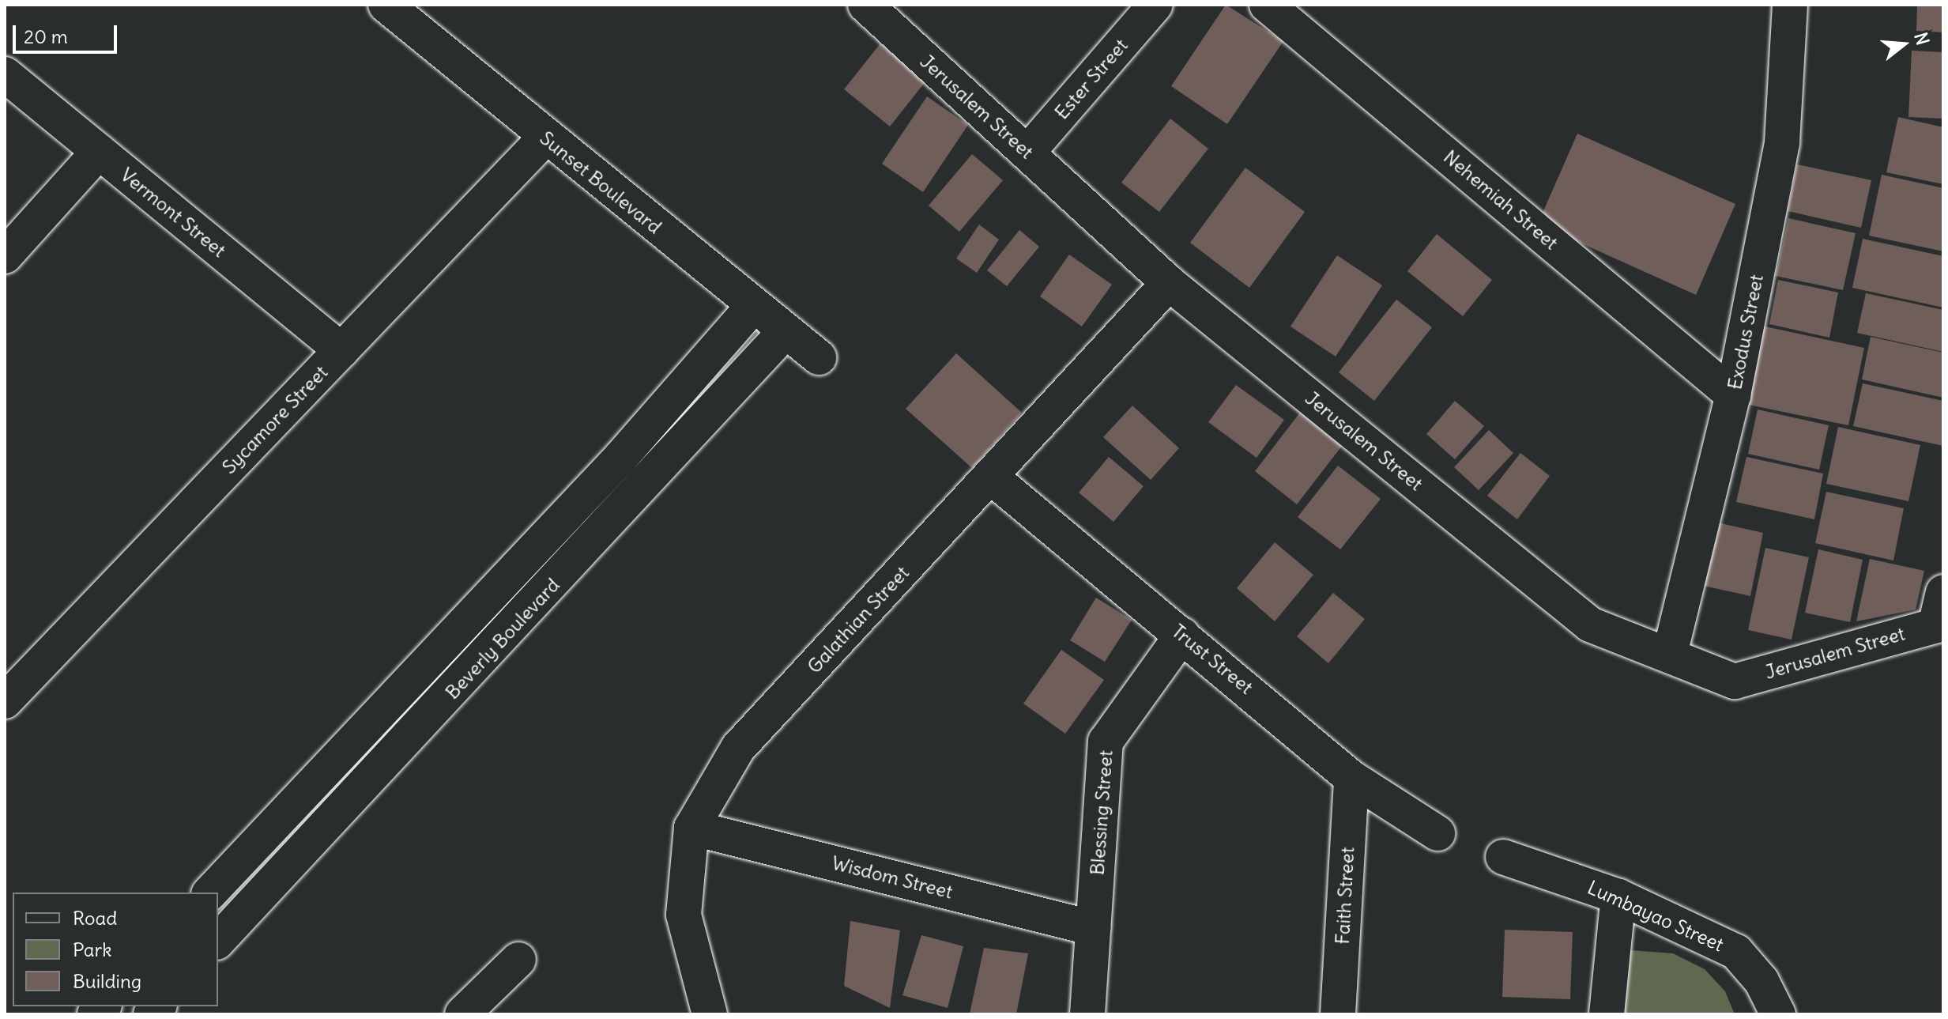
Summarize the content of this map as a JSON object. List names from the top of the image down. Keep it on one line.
{"streets":{"street":["Ester Street","Jerusalem Street","Sunset Boulevard","Nehemiah Street","Vermont Street","Exodus Street","Sycamore Street","Galathian Street","Beverly Boulevard","Trust Street","Blessing Street","Wisdom Street","Faith Street","Lumbayao Street"]},"crossings":[["Ester Street","Jerusalem Street"],["Jerusalem Street","Exodus Street"],["Jerusalem Street","Galathian Street"],["Sunset Boulevard","Sycamore Street"],["Sunset Boulevard","Beverly Boulevard"],["Nehemiah Street","Exodus Street"],["Vermont Street","Sycamore Street"],["Galathian Street","Trust Street"],["Galathian Street","Wisdom Street"],["Trust Street","Blessing Street"],["Trust Street","Faith Street"],["Blessing Street","Wisdom Street"]],"legend":["Road","Park","Building"],"scale_bar":"20 m","north":"right"}
